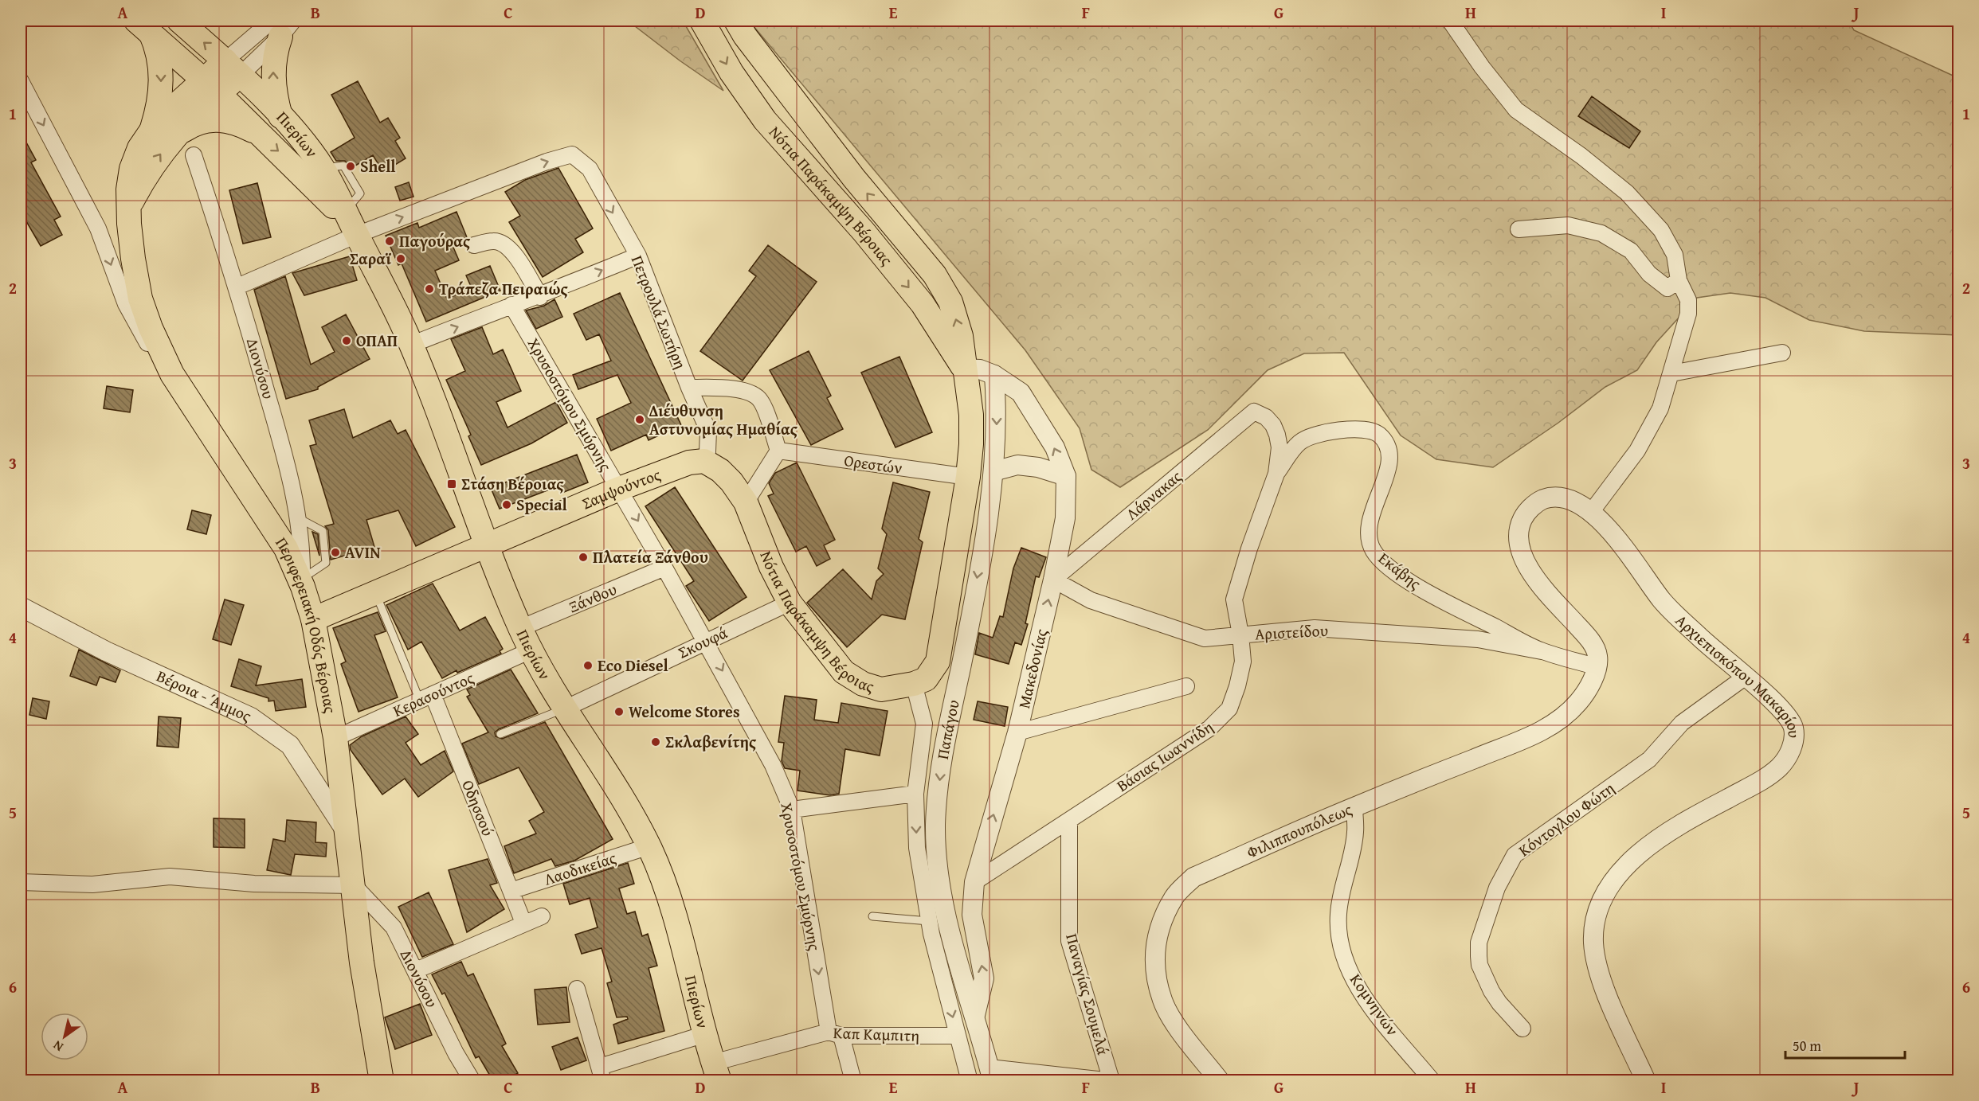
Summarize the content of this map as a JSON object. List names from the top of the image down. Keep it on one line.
{"streets":{"main road":["Πιερίων","Νότια Παράκαμψη Βέροιας","Σαμψούντος","Περιφερειακή Οδός Βέροιας"],"street":["Πετρουλά Σωτήρη","Διονύσου","Χρυσοστόμου Σμύρνης","Ορεστών","Λάρνακας","Εκάβης","Ξάνθου","Αριστείδου","Σκουφά","Μακεδονίας","Αρχιεπισκόπου Μακαρίου","Κερασούντος","Βέροια - Άμμος","Παπάγου","Βάσιας Ιωαννίδη","Οδησσού","Κόντογλου Φώτη","Φιλιππουπόλεως","Λαοδικείας","Παναγίας Σουμελά","Κομνηνών","Καπ Καμπιτη"]},"crossings":[["Πιερίων","Πετρουλά Σωτήρη"],["Πιερίων","Σαμψούντος"],["Πιερίων","Ξάνθου"],["Πιερίων","Περιφερειακή Οδός Βέροιας"],["Πιερίων","Σκουφά"],["Πιερίων","Κερασούντος"],["Πιερίων","Λαοδικείας"],["Πιερίων","Καπ Καμπιτη"],["Νότια Παράκαμψη Βέροιας","Πετρουλά Σωτήρη"],["Νότια Παράκαμψη Βέροιας","Ορεστών"],["Νότια Παράκαμψη Βέροιας","Σαμψούντος"],["Νότια Παράκαμψη Βέροιας","Σκουφά"],["Νότια Παράκαμψη Βέροιας","Μακεδονίας"],["Νότια Παράκαμψη Βέροιας","Παπάγου"],["Πετρουλά Σωτήρη","Σαμψούντος"],["Διονύσου","Περιφερειακή Οδός Βέροιας"],["Χρυσοστόμου Σμύρνης","Σαμψούντος"],["Χρυσοστόμου Σμύρνης","Ξάνθου"],["Χρυσοστόμου Σμύρνης","Σκουφά"],["Χρυσοστόμου Σμύρνης","Καπ Καμπιτη"],["Λάρνακας","Αριστείδου"],["Λάρνακας","Μακεδονίας"],["Λάρνακας","Βάσιας Ιωαννίδη"],["Εκάβης","Αριστείδου"],["Εκάβης","Αρχιεπισκόπου Μακαρίου"],["Εκάβης","Βάσιας Ιωαννίδη"],["Εκάβης","Φιλιππουπόλεως"],["Περιφερειακή Οδός Βέροιας","Κερασούντος"],["Περιφερειακή Οδός Βέροιας","Βέροια - Άμμος"],["Αριστείδου","Μακεδονίας"],["Αριστείδου","Βάσιας Ιωαννίδη"],["Μακεδονίας","Παπάγου"],["Μακεδονίας","Βάσιας Ιωαννίδη"],["Αρχιεπισκόπου Μακαρίου","Κόντογλου Φώτη"],["Αρχιεπισκόπου Μακαρίου","Φιλιππουπόλεως"],["Κερασούντος","Οδησσού"],["Παπάγου","Καπ Καμπιτη"],["Βάσιας Ιωαννίδη","Παναγίας Σουμελά"],["Οδησσού","Λαοδικείας"],["Φιλιππουπόλεως","Κομνηνών"]],"one_way":["Πετρουλά Σωτήρη","Χρυσοστόμου Σμύρνης","Μακεδονίας","Παπάγου"],"places":{"other":["Shell","Παγούρας","Σαραϊ","Τράπεζα Πειραιώς","ΟΠΑΠ","Διέυθυνση Αστυνομίας Ημαθίας","Special","AVIN","Πλατεία Ξάνθου","Eco Diesel","Welcome Stores","Σκλαβενίτης"],"transit":["Στάση Βέροιας"]},"scale_bar":"50 m","north":"bottom left","grid":{"columns":["A","B","C","D","E","F","G","H","I","J"],"rows":["1","2","3","4","5","6"]}}
